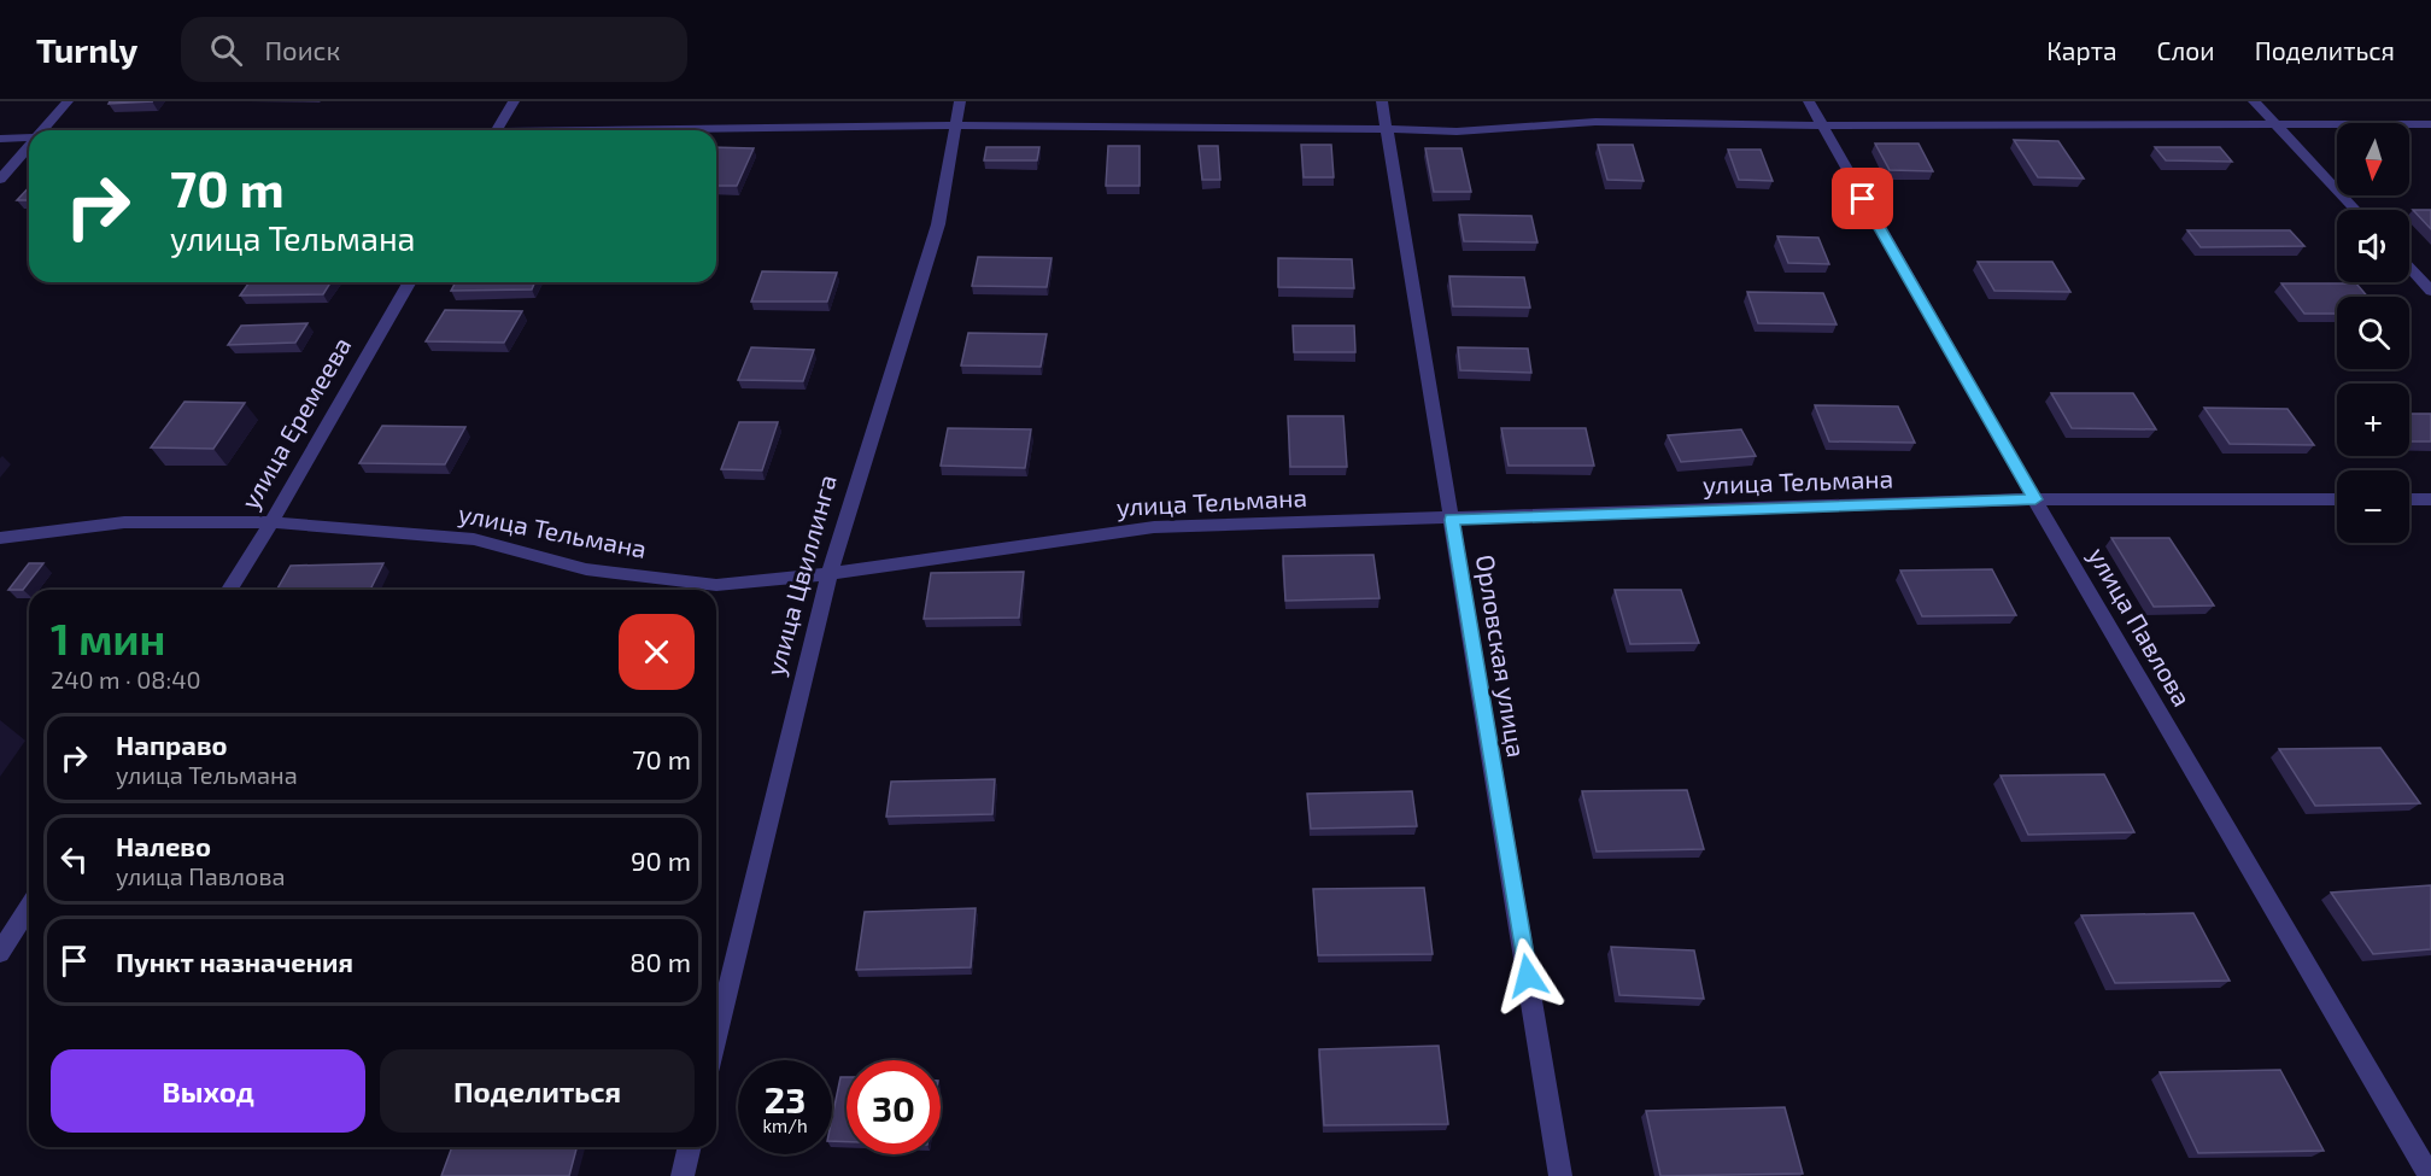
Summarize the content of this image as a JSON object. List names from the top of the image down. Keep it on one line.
{"streets":{"street":["улица Еремеева","улица Тельмана","улица Цвиллинга","улица Павлова","Орловская улица"]},"crossings":[["улица Еремеева","улица Тельмана"],["улица Тельмана","улица Цвиллинга"],["улица Тельмана","улица Павлова"],["улица Тельмана","Орловская улица"]],"north":"bottom","page":{"header":"Turnly","search":"Поиск","nav":["Карта","Слои","Поделиться"],"map_buttons":["+","−"],"turn":["70 m","улица Тельмана"],"heading":["1 мин","240 m · 08:40"],"list":[{"name":"Направо","note":"улица Тельмана","value":"70 m"},{"name":"Налево","note":"улица Павлова","value":"90 m"},{"name":"Пункт назначения","value":"80 m"}],"buttons":["Выход","Поделиться"],"speed":"23 km/h","limit":"30"}}
